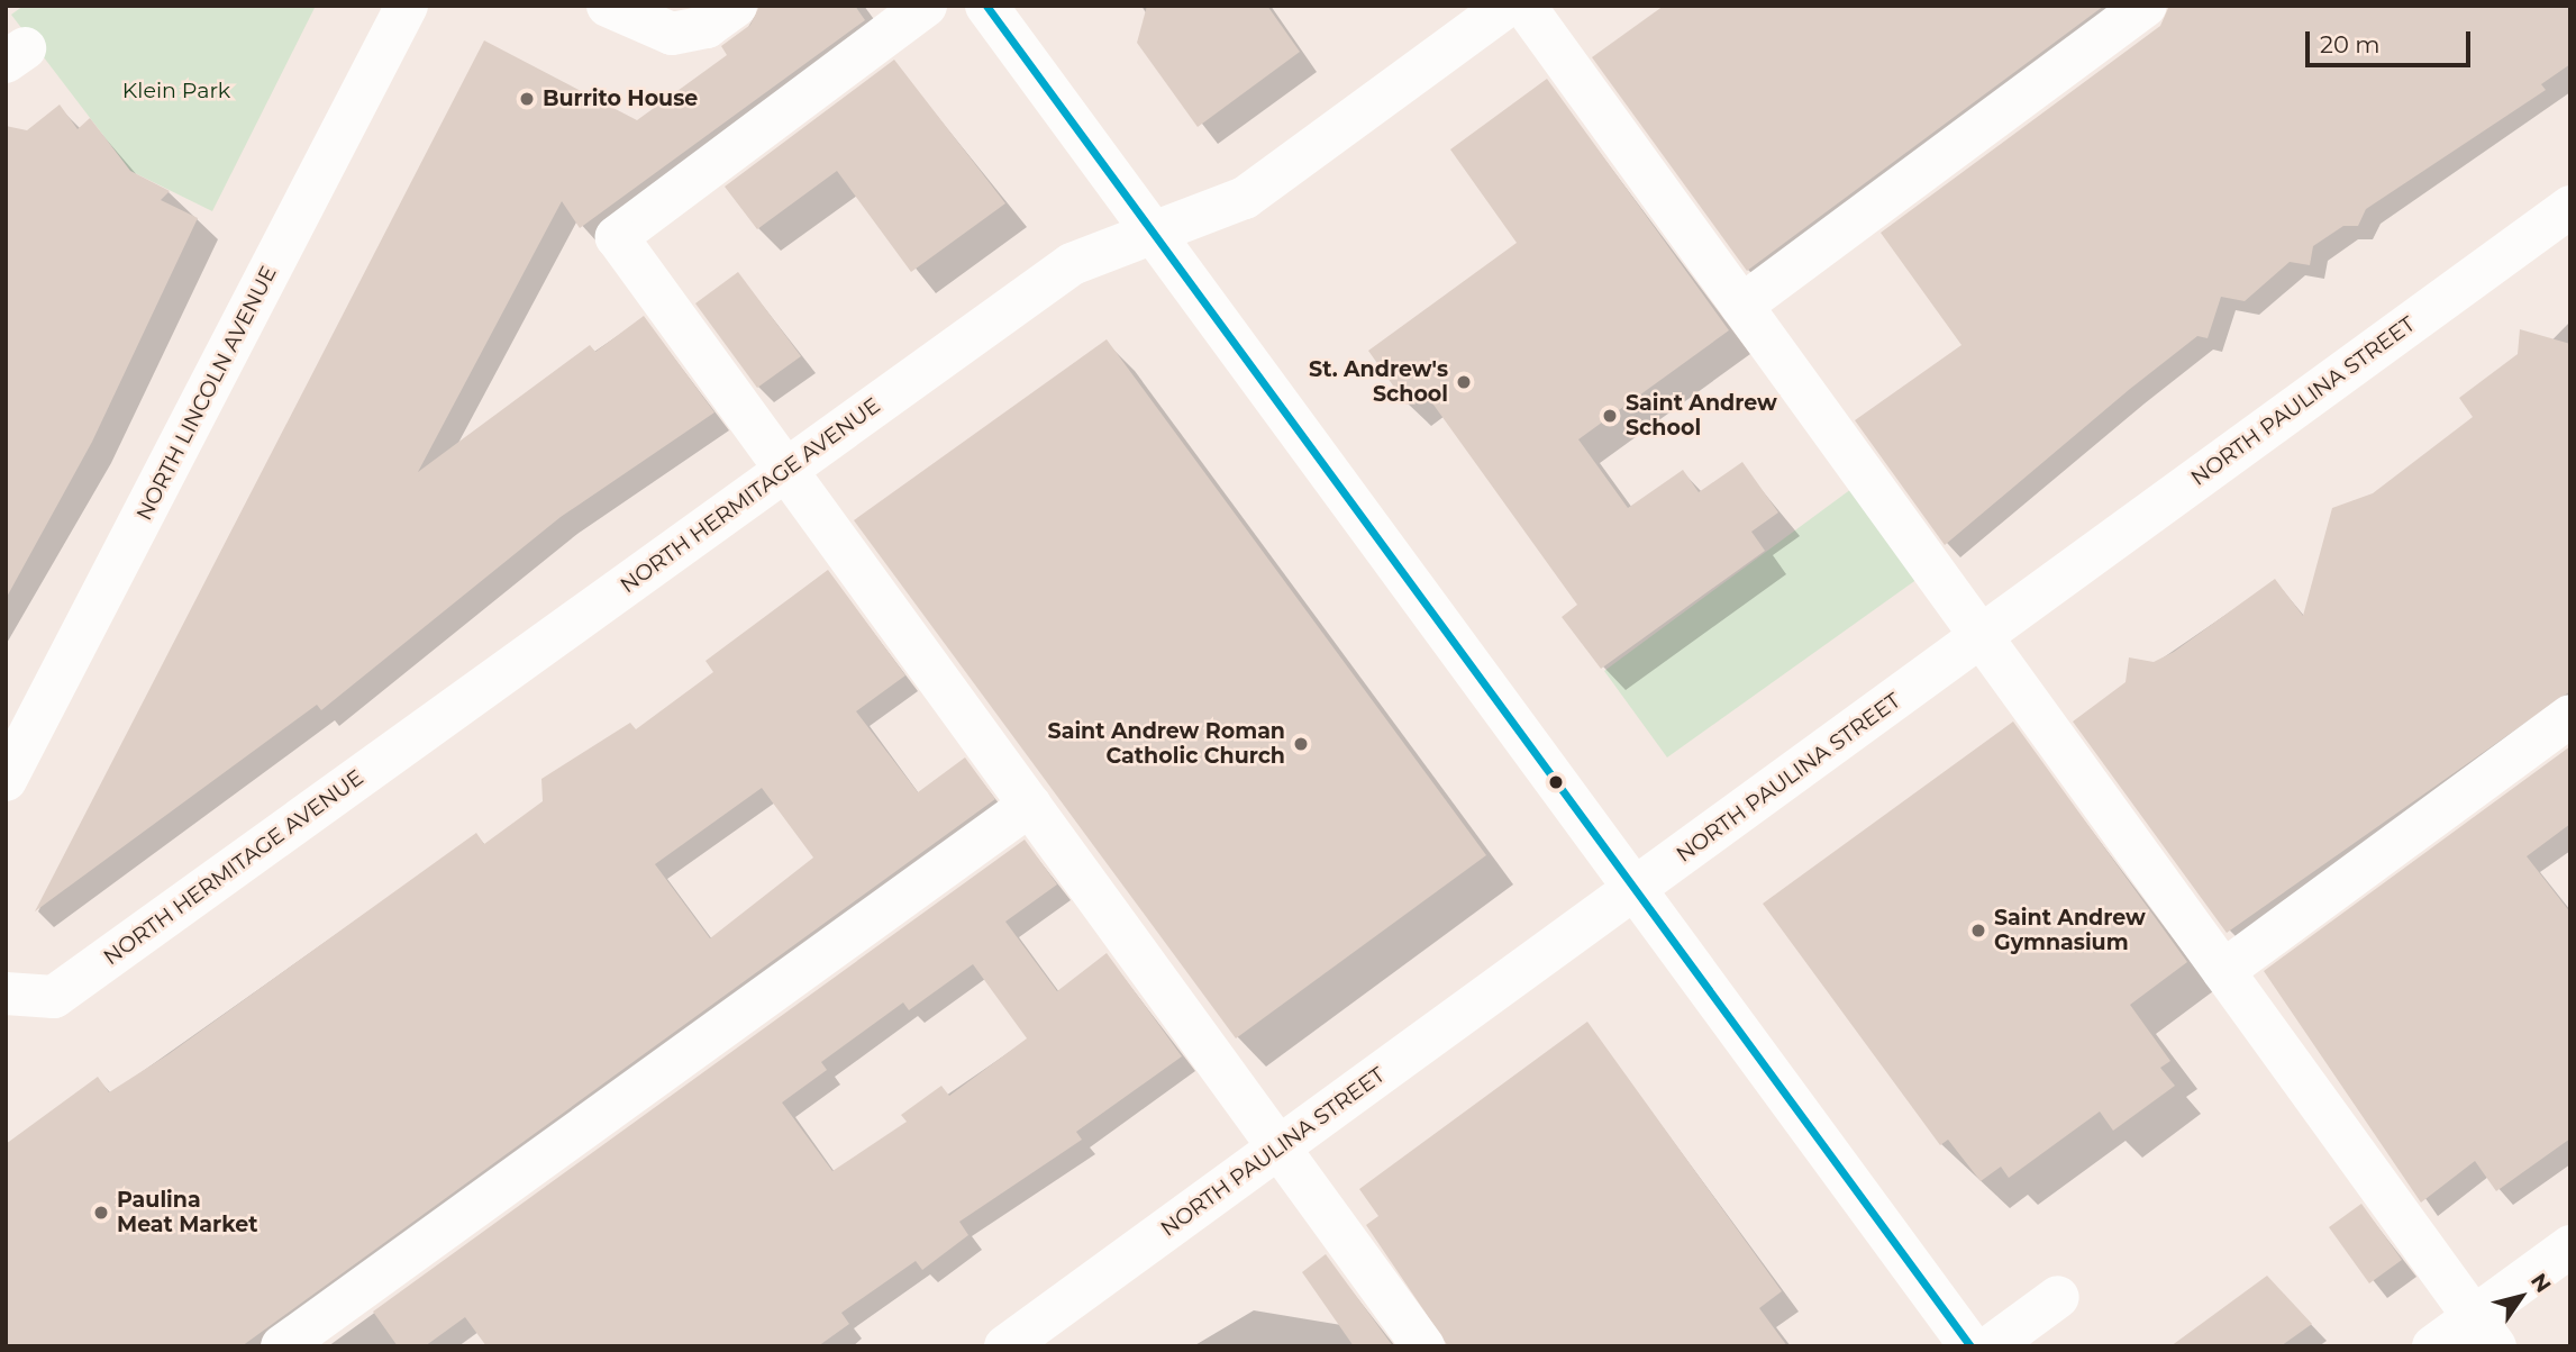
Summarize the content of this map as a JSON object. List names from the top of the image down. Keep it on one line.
{"streets":{"street":["NORTH LINCOLN AVENUE","NORTH PAULINA STREET","NORTH HERMITAGE AVENUE"]},"parks":["Klein Park"],"places":["Burrito House","St. Andrew's School","Saint Andrew School","Saint Andrew Roman Catholic Church","Saint Andrew Gymnasium","Paulina Meat Market"],"scale_bar":"20 m","north":"top right"}
